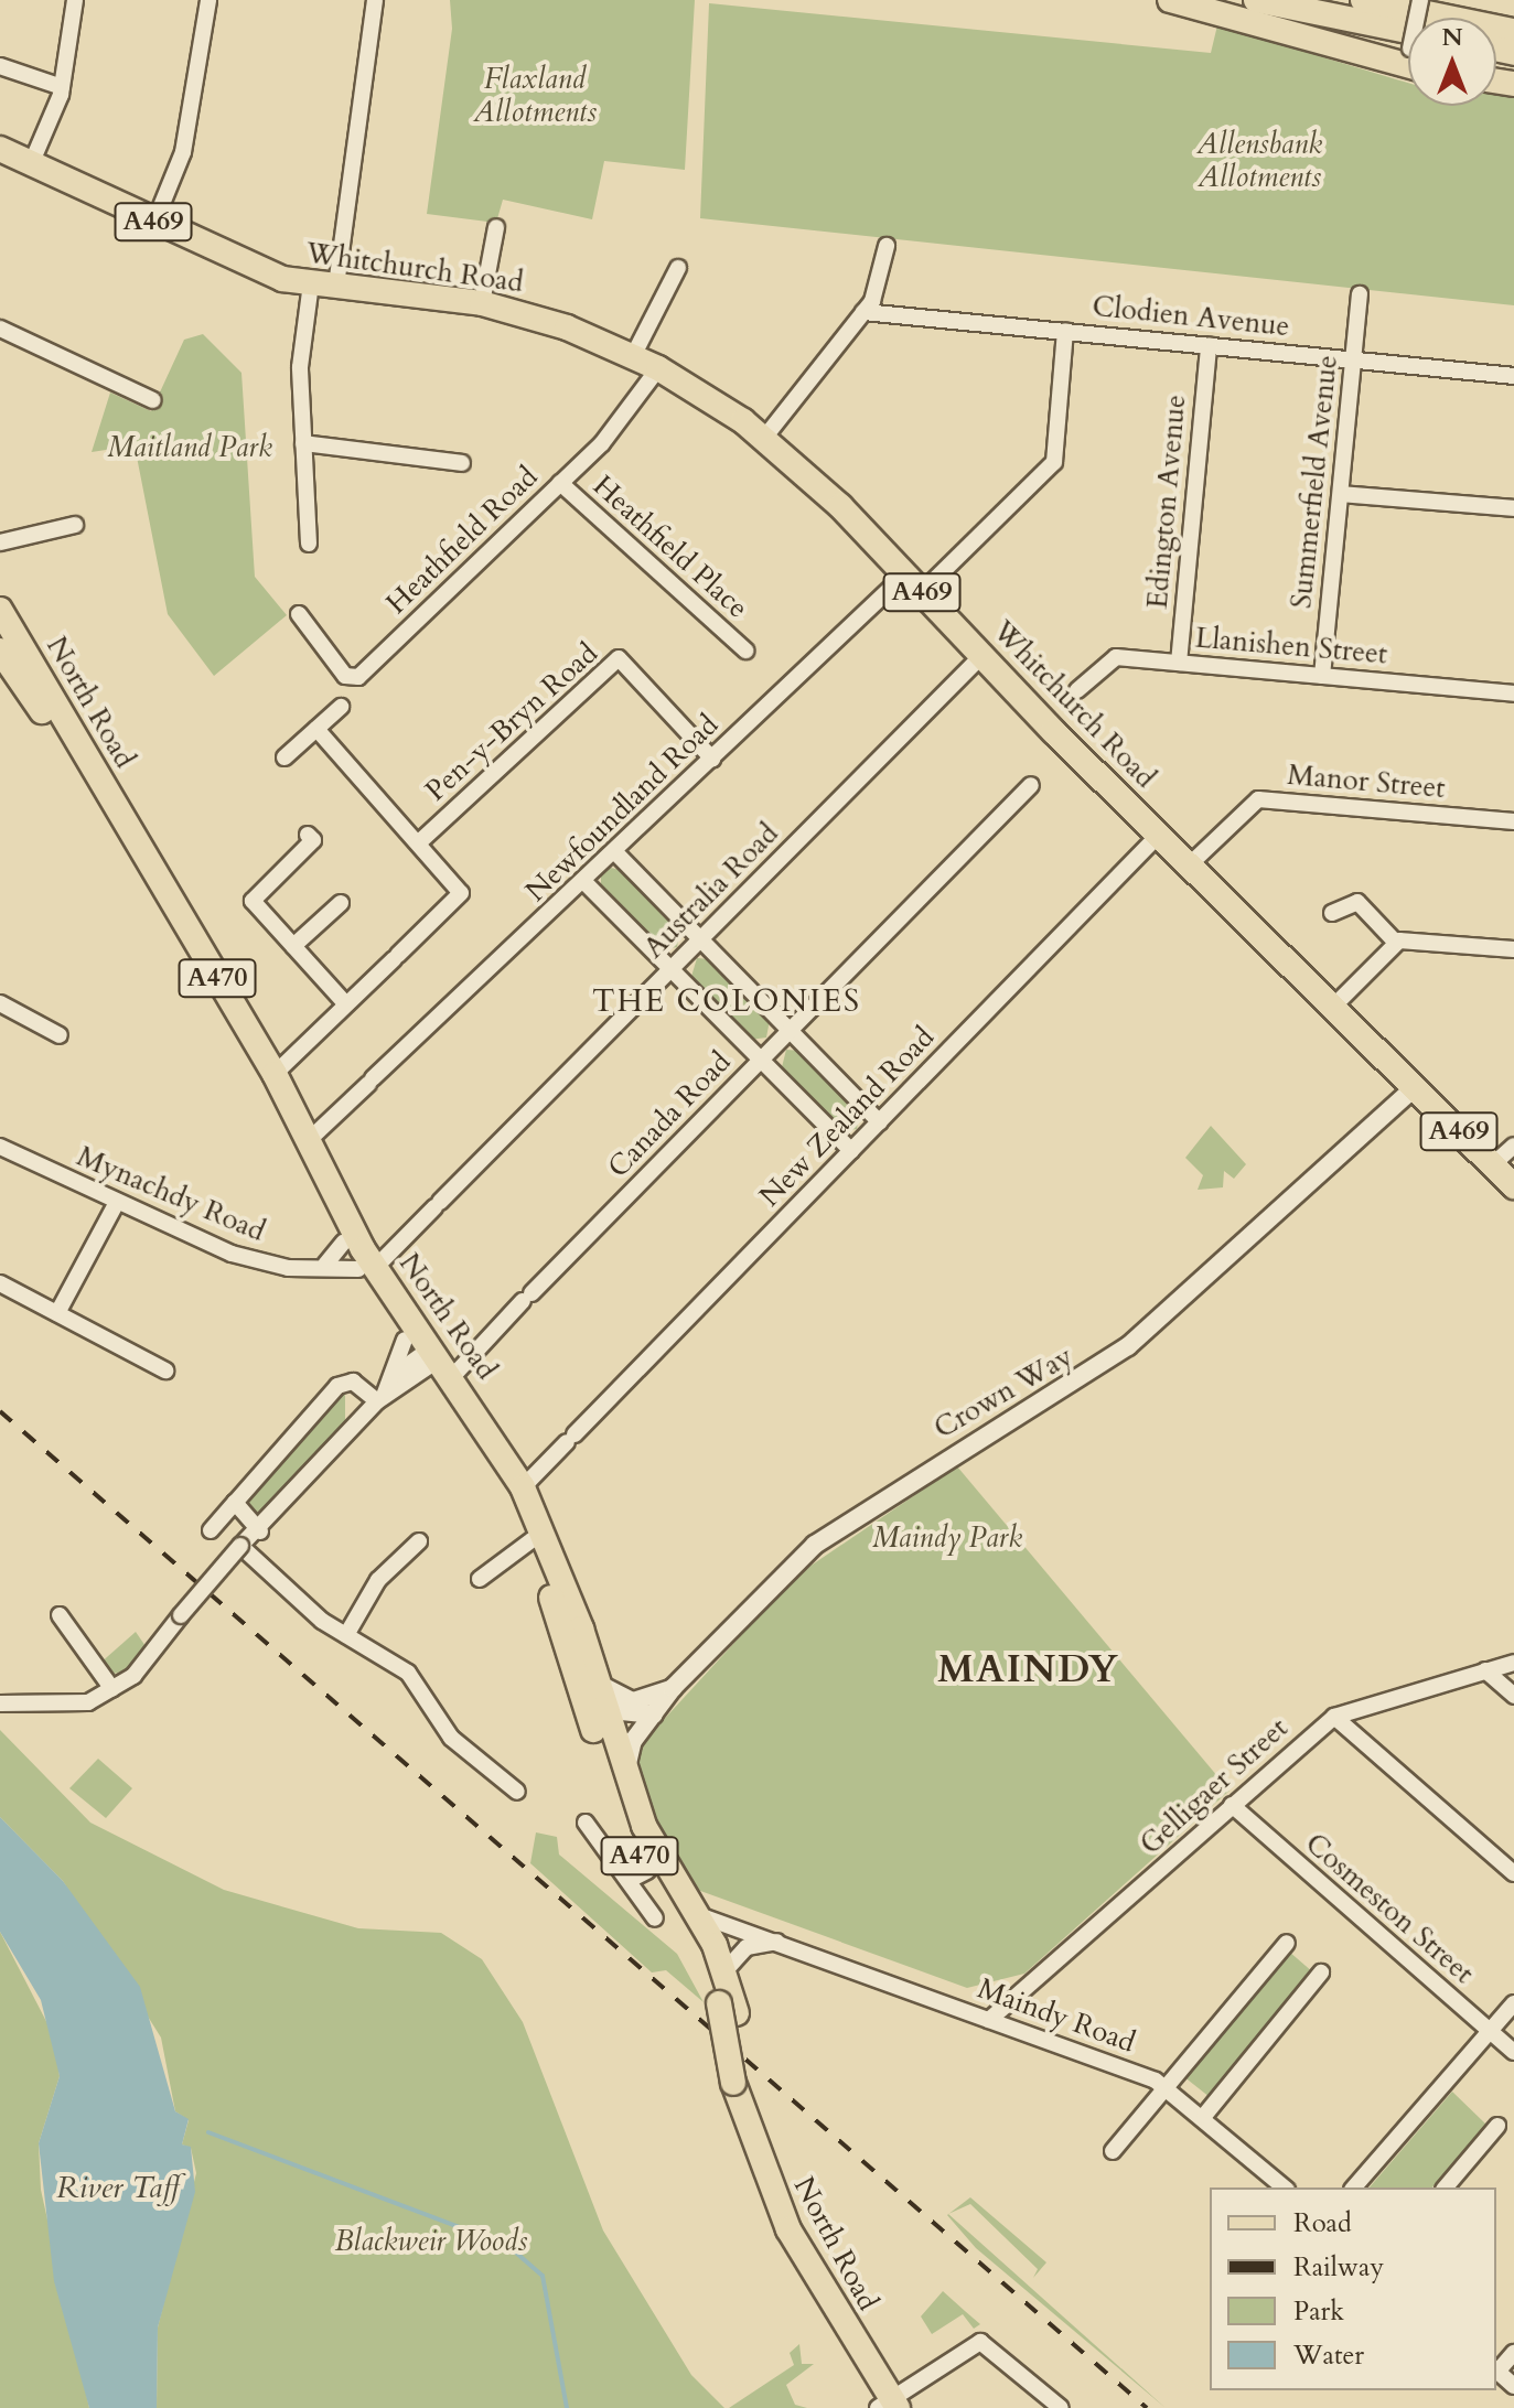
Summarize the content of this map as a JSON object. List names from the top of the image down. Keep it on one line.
{"streets":{"main road":["A469","Whitchurch Road","North Road","A470"],"street":["Clodien Avenue","Summerfield Avenue","Edington Avenue","Heathfield Road","Heathfield Place","Llanishen Street","Pen-y-Bryn Road","Manor Street","Newfoundland Road","Australia Road","Canada Road","New Zealand Road","Mynachdy Road","Crown Way","Gelligaer Street","Cosmeston Street","Maindy Road"]},"crossings":[["Whitchurch Road","Heathfield Road"],["Whitchurch Road","Manor Street"],["Whitchurch Road","Newfoundland Road"],["Whitchurch Road","Australia Road"],["Whitchurch Road","New Zealand Road"],["Whitchurch Road","Crown Way"],["Clodien Avenue","Summerfield Avenue"],["Clodien Avenue","Edington Avenue"],["Clodien Avenue","Newfoundland Road"],["Summerfield Avenue","Llanishen Street"],["Edington Avenue","Llanishen Street"],["Heathfield Road","Heathfield Place"],["North Road","Newfoundland Road"],["North Road","Australia Road"],["North Road","Canada Road"],["North Road","New Zealand Road"],["North Road","Mynachdy Road"],["North Road","Crown Way"],["North Road","Maindy Road"],["Pen-y-Bryn Road","Newfoundland Road"],["Australia Road","Mynachdy Road"],["Gelligaer Street","Cosmeston Street"],["Gelligaer Street","Maindy Road"]],"districts":["THE COLONIES","MAINDY"],"water":["River Taff"],"parks":["Flaxland Allotments","Allensbank Allotments","Maitland Park","Maindy Park","Blackweir Woods"],"legend":["Road","Railway","Park","Water"],"north":"top"}
